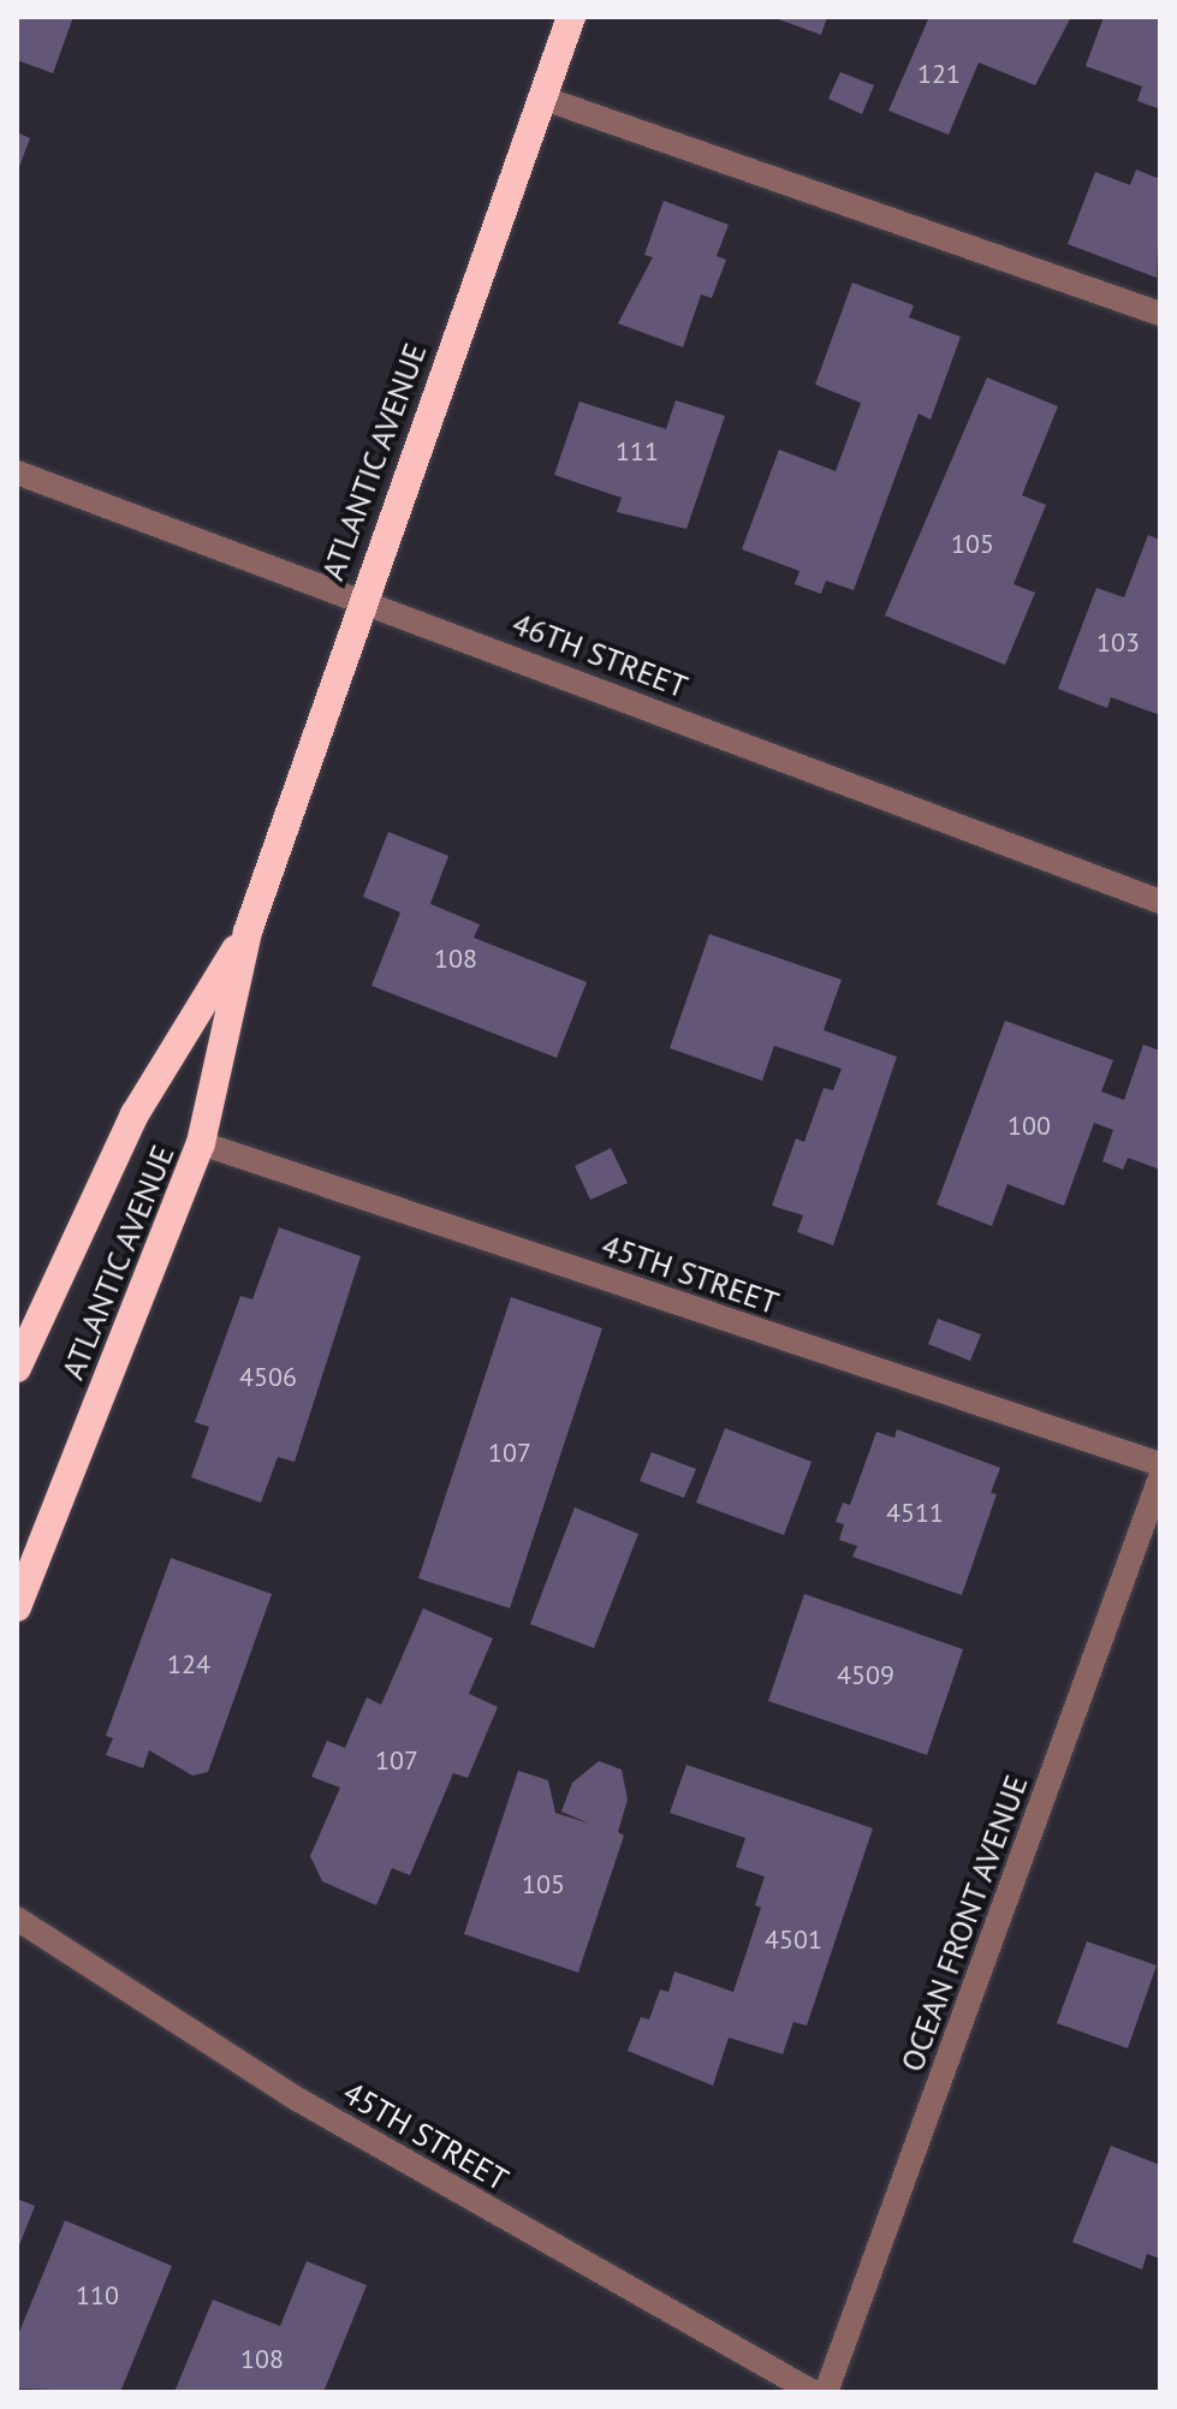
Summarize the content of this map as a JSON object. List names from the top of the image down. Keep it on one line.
{"streets":{"highway":["ATLANTIC AVENUE"],"street":["46TH STREET","45TH STREET","OCEAN FRONT AVENUE"]},"crossings":[["ATLANTIC AVENUE","46TH STREET"],["ATLANTIC AVENUE","45TH STREET"]],"house_numbers":["121","111","105","103","108","100","4506","107","4511","124","4509","107","105","4501","110","108"]}
